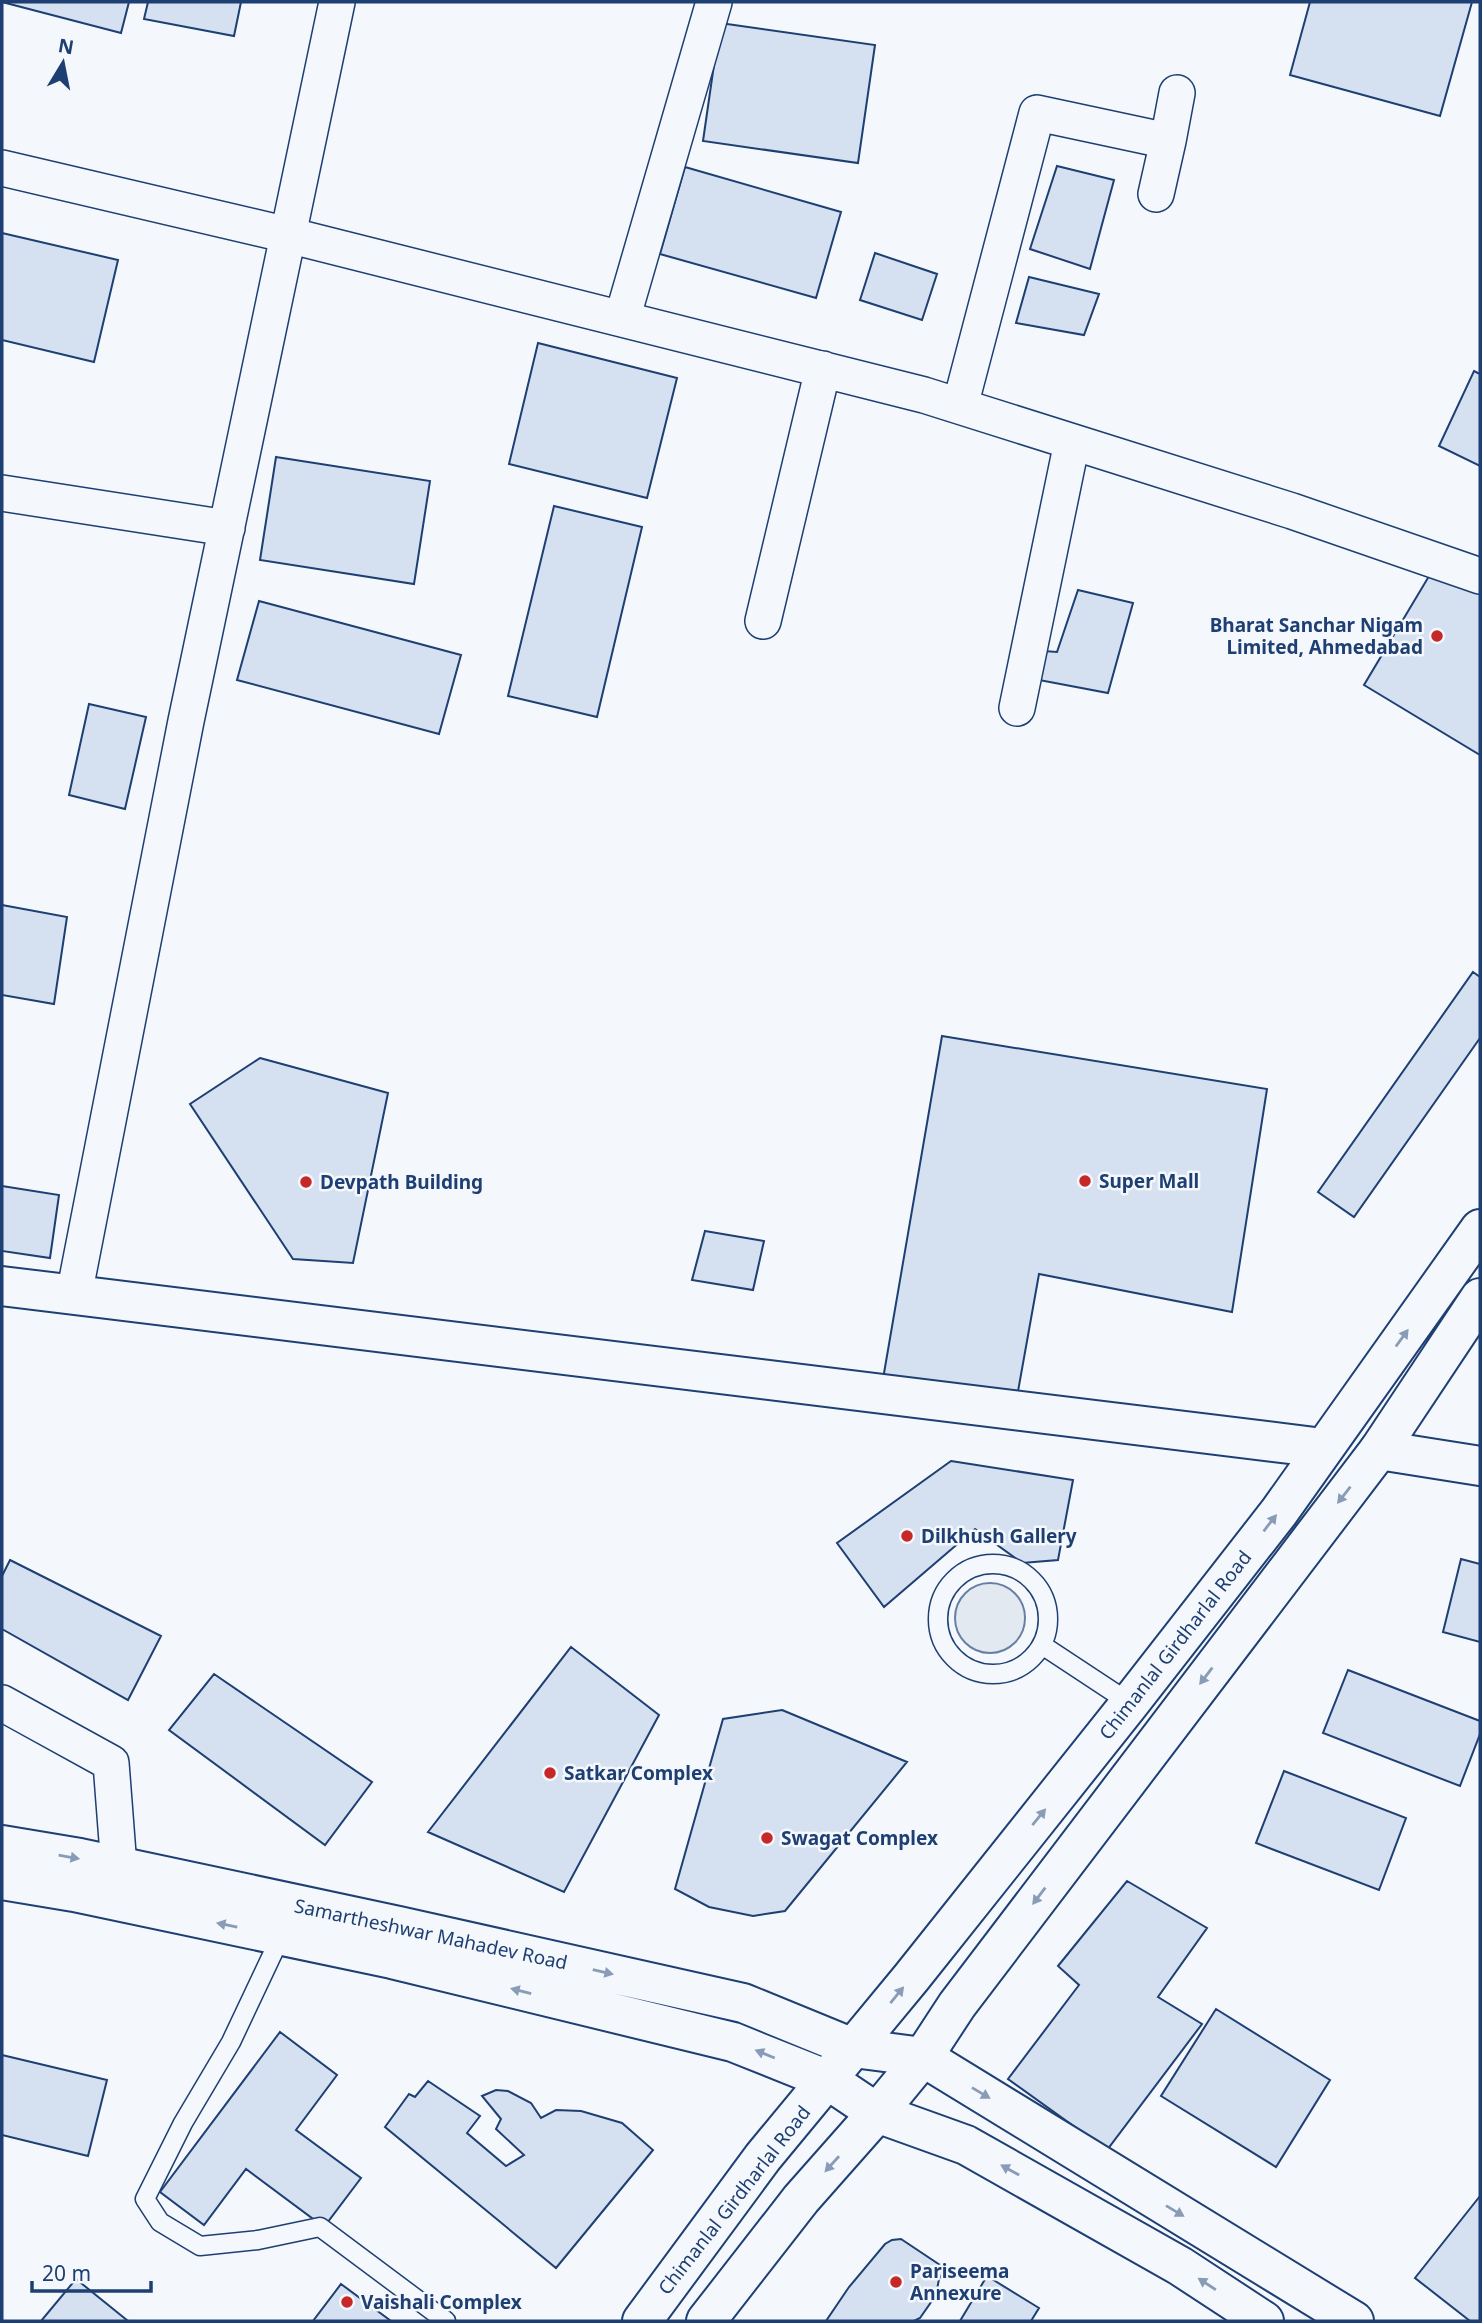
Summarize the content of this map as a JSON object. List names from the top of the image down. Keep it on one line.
{"streets":{"main road":["Chimanlal Girdharlal Road","Samartheshwar Mahadev Road"]},"crossings":[["Chimanlal Girdharlal Road","Samartheshwar Mahadev Road"]],"places":["Bharat Sanchar Nigam Limited, Ahmedabad","Super Mall","Devpath Building","Dilkhush Gallery","Satkar Complex","Swagat Complex","Pariseema Annexure","Vaishali Complex"],"scale_bar":"20 m","north":"top"}
